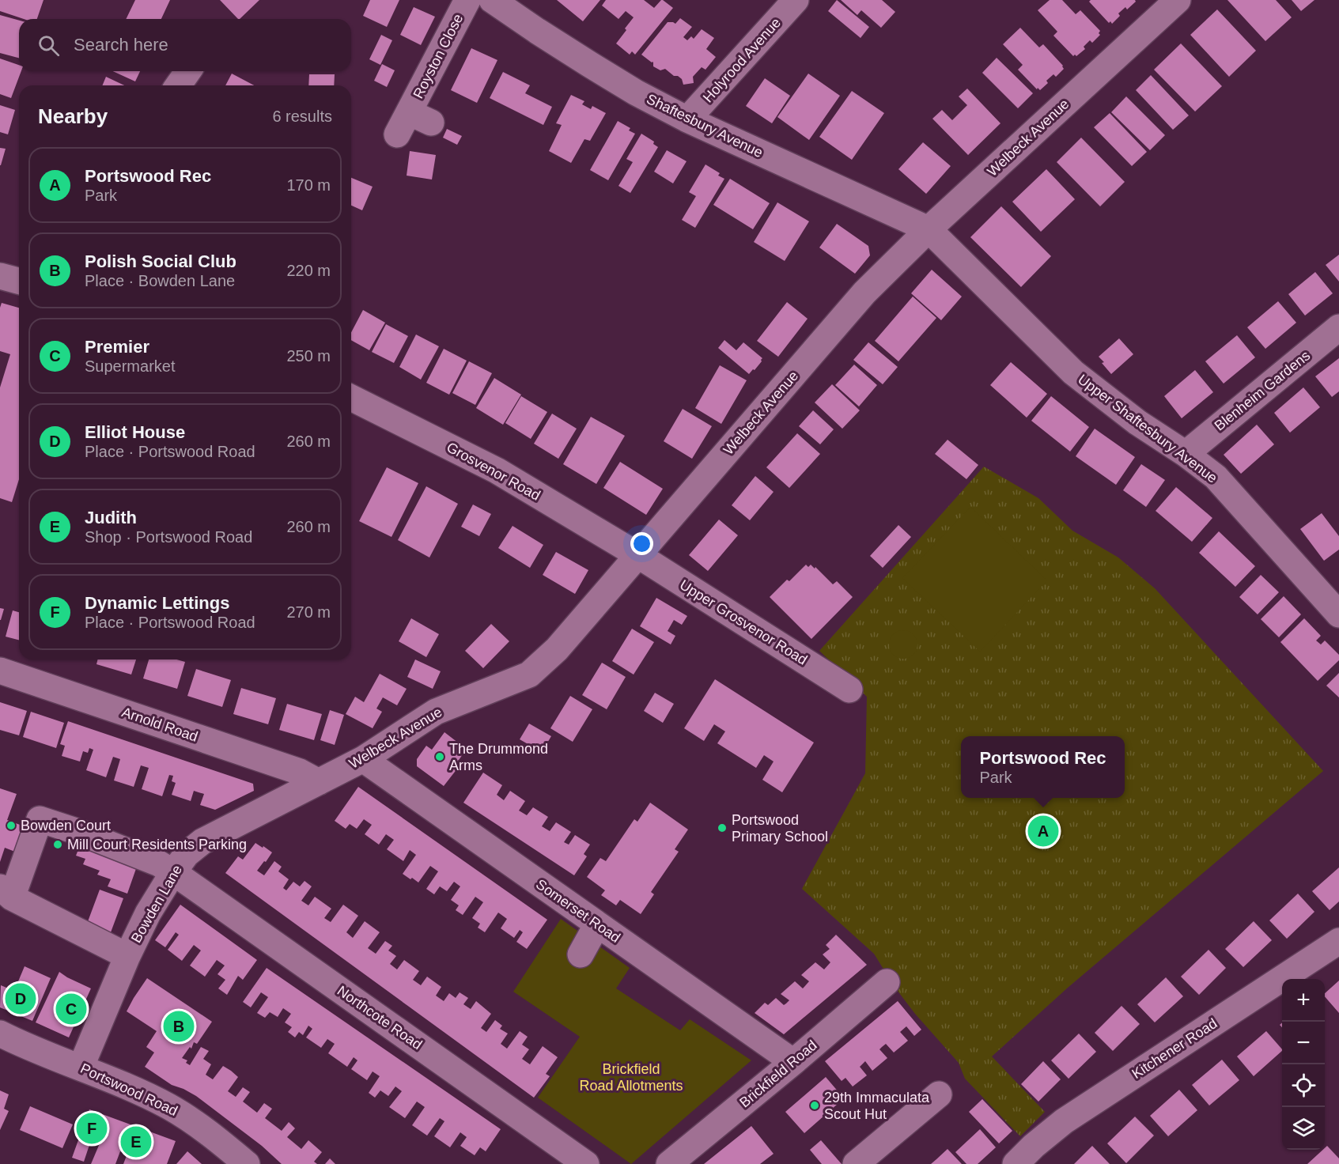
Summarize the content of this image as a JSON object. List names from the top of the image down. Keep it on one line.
{"streets":{"street":["Royston Close","Holyrood Avenue","Shaftesbury Avenue","Welbeck Avenue","Blenheim Gardens","Upper Shaftesbury Avenue","Grosvenor Road","Upper Grosvenor Road","Arnold Road","Bowden Lane","Somerset Road","Northcote Road","Kitchener Road","Brickfield Road","Portswood Road"]},"crossings":[["Holyrood Avenue","Shaftesbury Avenue"],["Shaftesbury Avenue","Welbeck Avenue"],["Shaftesbury Avenue","Upper Shaftesbury Avenue"],["Welbeck Avenue","Upper Shaftesbury Avenue"],["Welbeck Avenue","Grosvenor Road"],["Welbeck Avenue","Upper Grosvenor Road"],["Welbeck Avenue","Arnold Road"],["Welbeck Avenue","Bowden Lane"],["Welbeck Avenue","Somerset Road"],["Blenheim Gardens","Upper Shaftesbury Avenue"],["Grosvenor Road","Upper Grosvenor Road"],["Arnold Road","Bowden Lane"],["Bowden Lane","Northcote Road"],["Bowden Lane","Portswood Road"],["Somerset Road","Brickfield Road"]],"parks":["Brickfield Road Allotments"],"places":["The Drummond Arms","Bowden Court","Portswood Primary School","Mill Court Residents Parking","29th Immaculata Scout Hut"],"page":{"search":"Search here","heading":["Nearby","6 results"],"list":[{"mark":"A","name":"Portswood Rec","note":"Park","value":"170 m"},{"mark":"B","name":"Polish Social Club","note":"Place · Bowden Lane","value":"220 m"},{"mark":"C","name":"Premier","note":"Supermarket","value":"250 m"},{"mark":"D","name":"Elliot House","note":"Place · Portswood Road","value":"260 m"},{"mark":"E","name":"Judith","note":"Shop · Portswood Road","value":"260 m"},{"mark":"F","name":"Dynamic Lettings","note":"Place · Portswood Road","value":"270 m"}],"popup":["Portswood Rec","Park"],"pins":["A","D","C","B","F","E"],"map_buttons":["+","−"]}}
